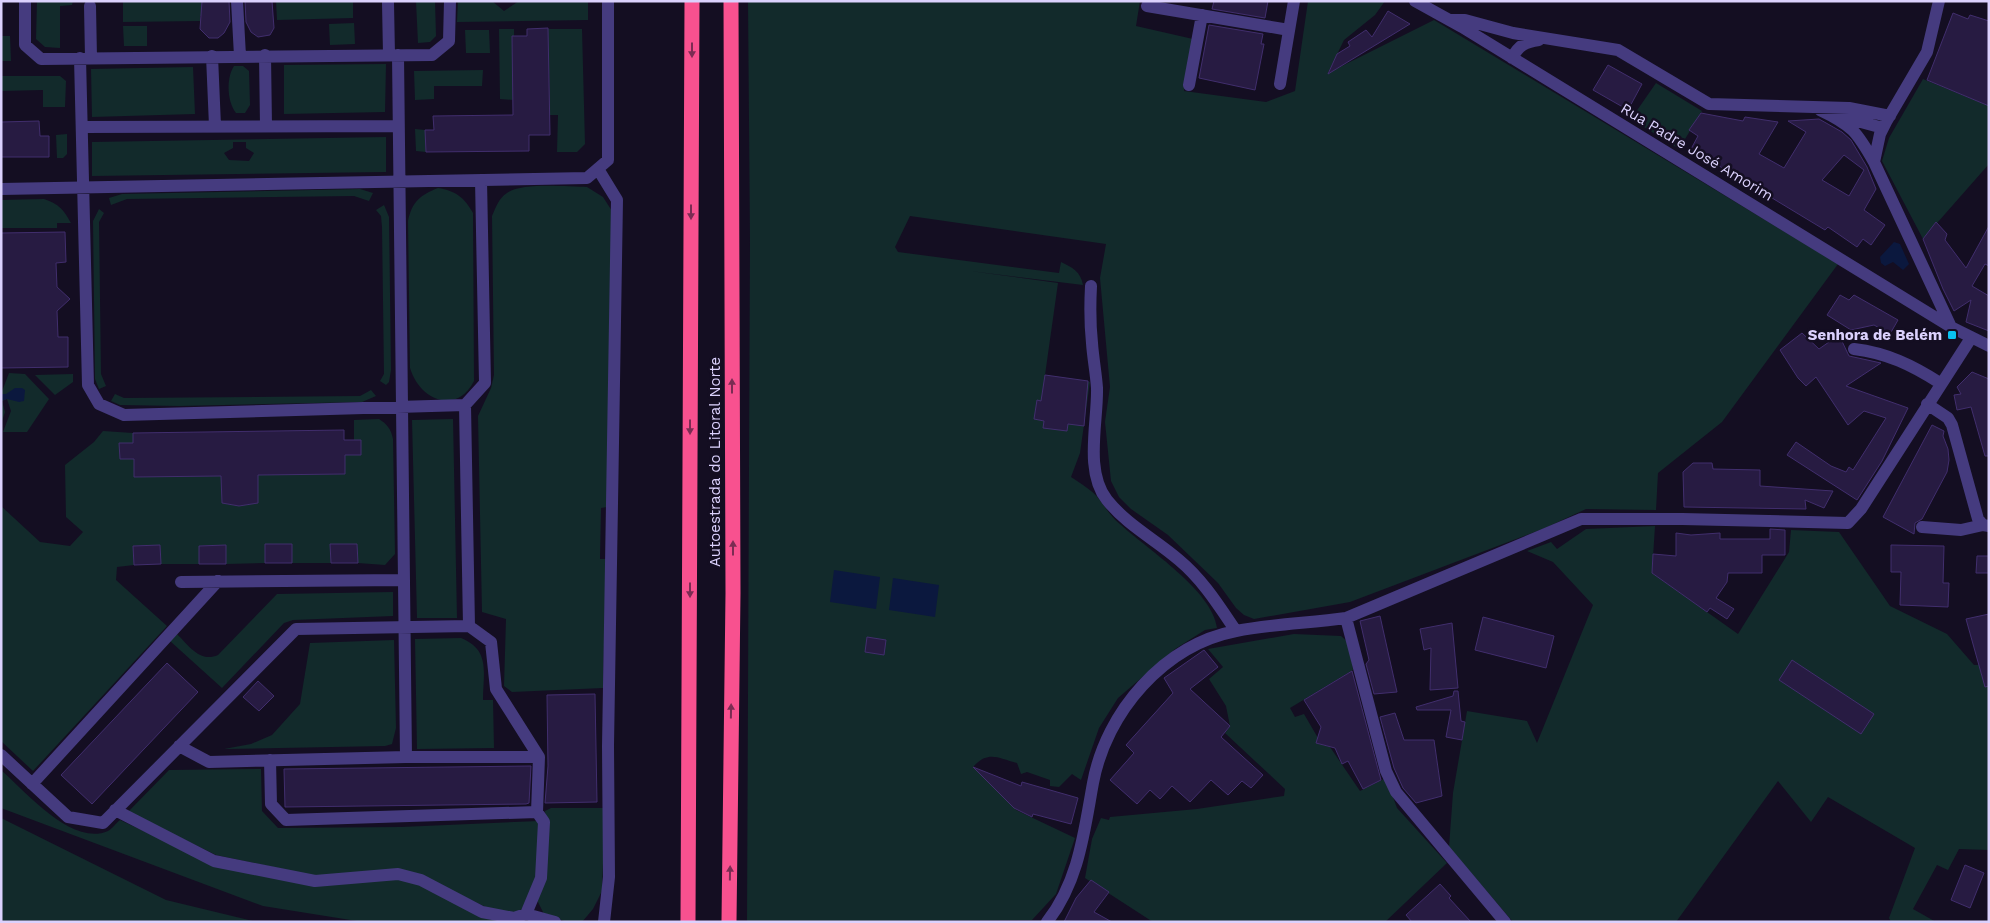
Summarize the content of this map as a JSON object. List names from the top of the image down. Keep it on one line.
{"streets":{"highway":["Autoestrada do Litoral Norte"],"street":["Rua Padre José Amorim"]},"places":{"transit":["Senhora de Belém"]}}
